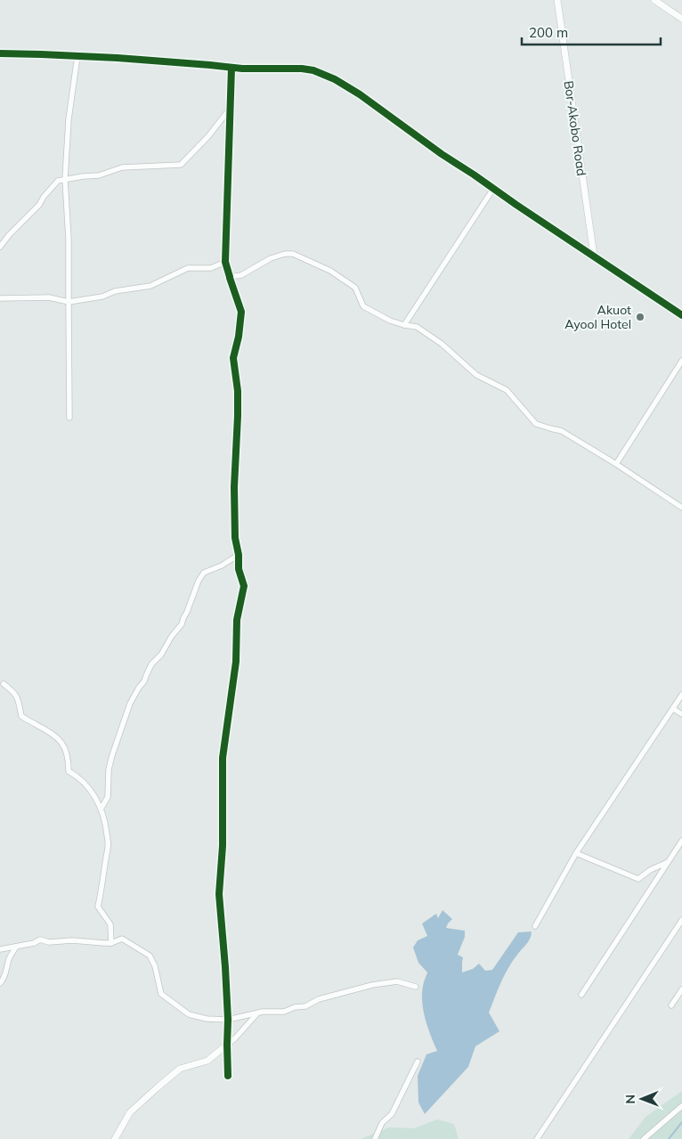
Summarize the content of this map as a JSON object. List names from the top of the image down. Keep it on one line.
{"streets":{"street":["Bor-Akobo Road"]},"places":["Akuot Ayool Hotel"],"scale_bar":"200 m","north":"left"}
